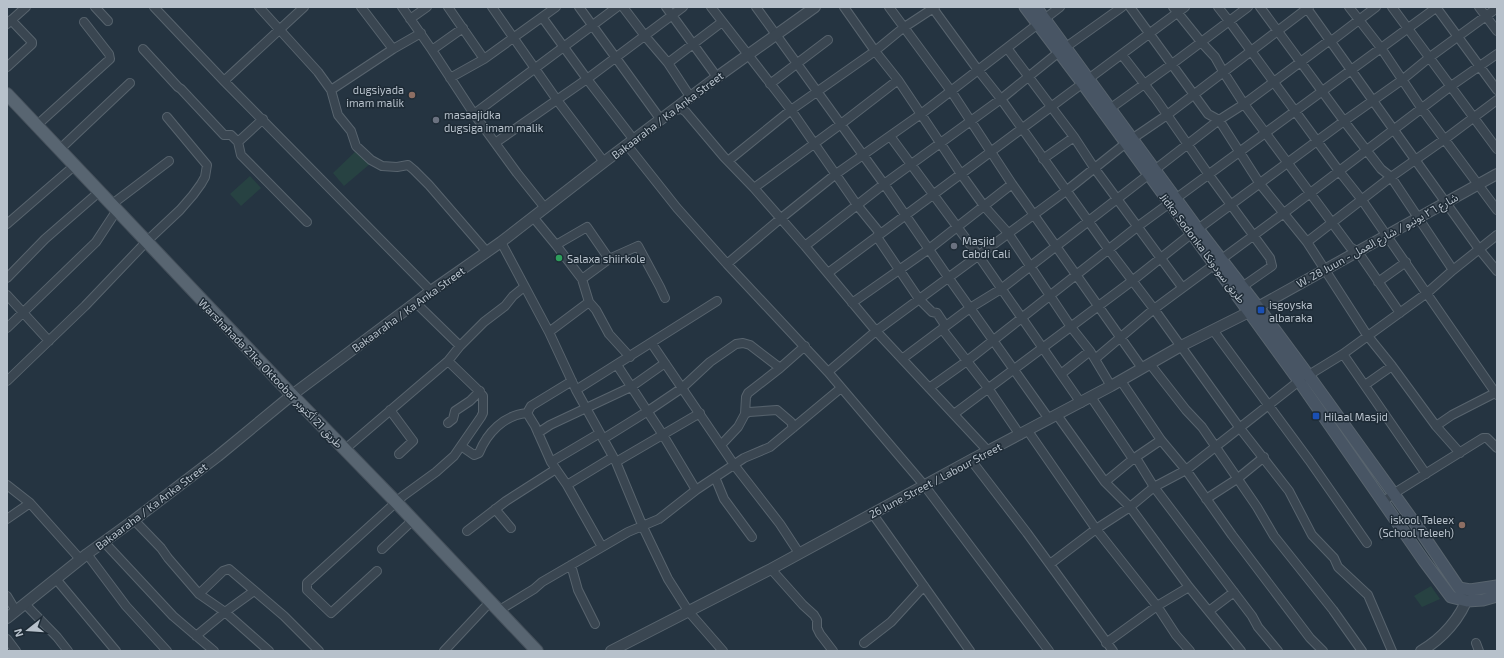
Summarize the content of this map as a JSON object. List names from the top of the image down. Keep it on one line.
{"streets":{"main road":["Jidka Sodonka طريق سودونكا","Warshahada 21ka Oktoobar طريق 21 أكتوبر"],"street":["Bakaaraha / Ka Anka Street","W. 28 Juun - شارع ٢٦ يونيو / شارع العمل","26 June Street / Labour Street"]},"crossings":[["Bakaaraha / Ka Anka Street","Warshahada 21ka Oktoobar طريق 21 أكتوبر"],["W. 28 Juun - شارع ٢٦ يونيو / شارع العمل","Jidka Sodonka طريق سودونكا"],["W. 28 Juun - شارع ٢٦ يونيو / شارع العمل","26 June Street / Labour Street"],["Jidka Sodonka طريق سودونكا","26 June Street / Labour Street"]],"places":{"other":["dugsiyada imam malik","masaajidka dugsiga imam malik","Masjid Cabdi Cali","Salaxa shiirkole","iskool Taleex (School Teleeh)"],"transit":["isgoyska albaraka","Hilaal Masjid"]},"north":"left"}
